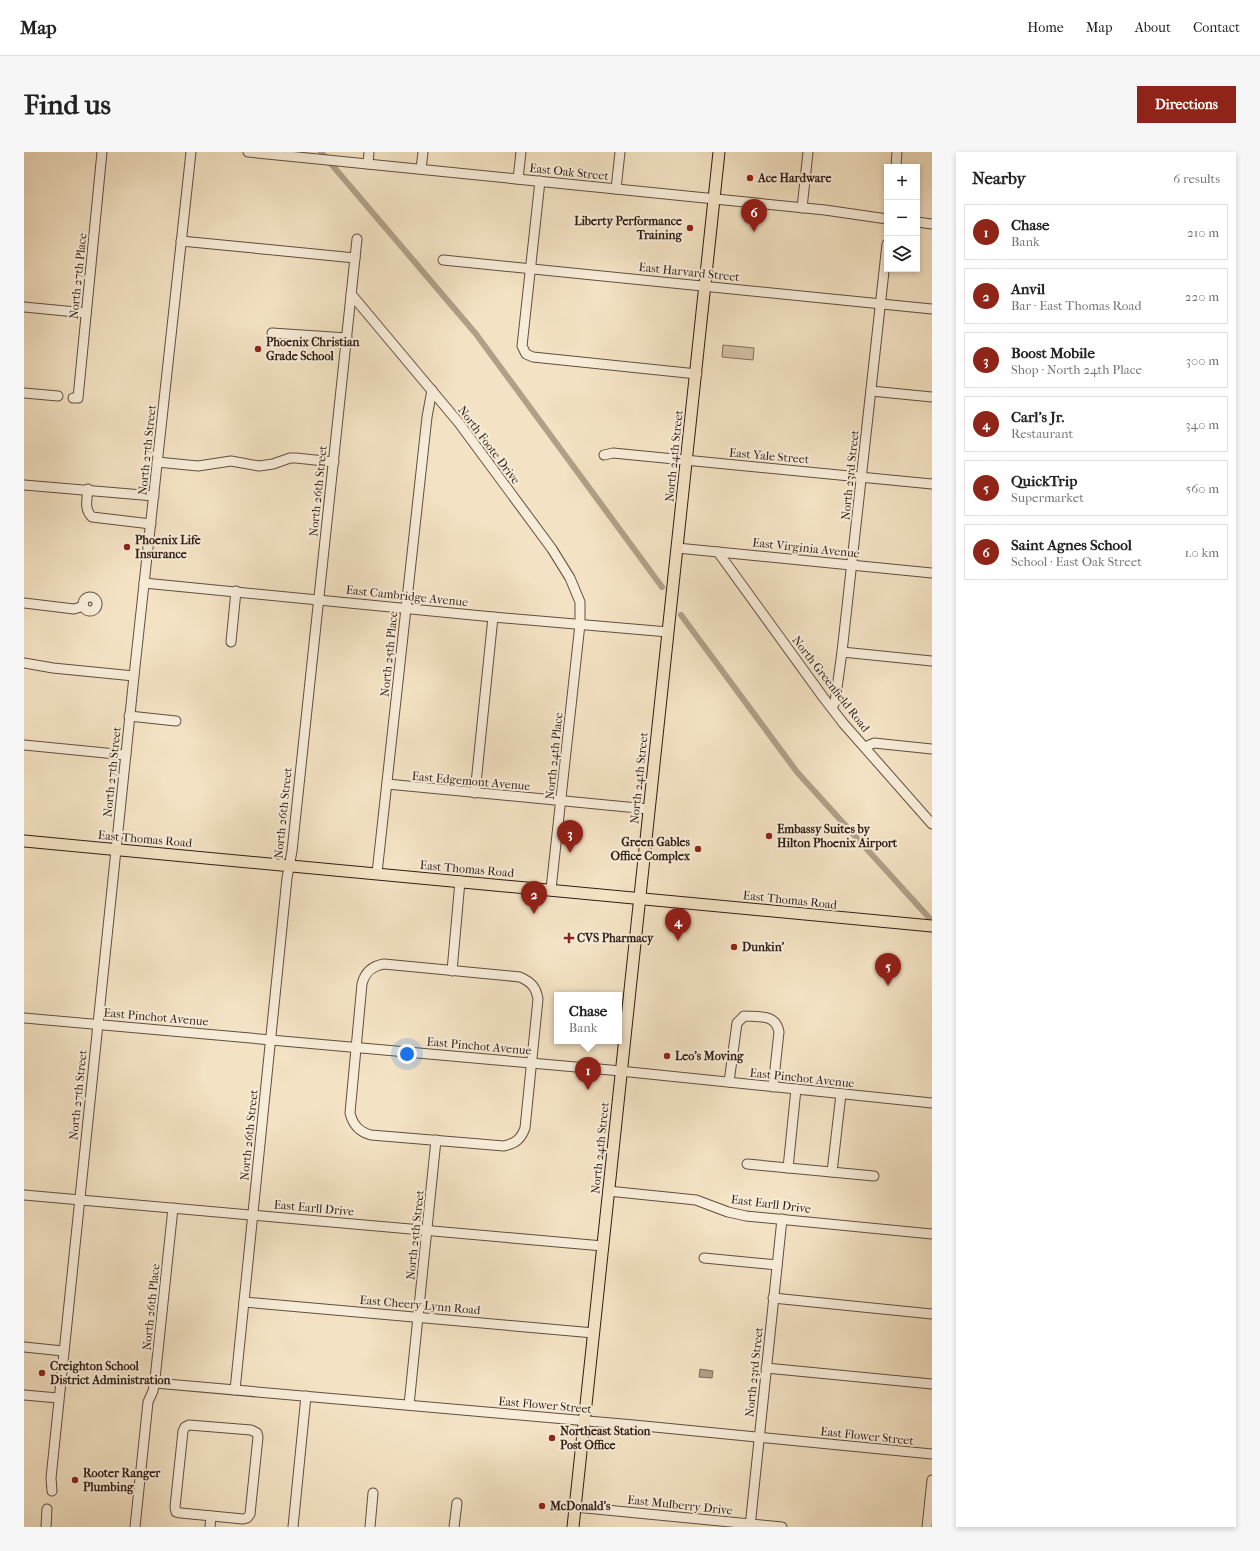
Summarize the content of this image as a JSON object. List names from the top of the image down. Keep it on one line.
{"streets":{"main road":["North 24th Street","East Thomas Road"],"street":["East Oak Street","East Harvard Street","North 27th Place","North Foote Drive","North 27th Street","East Yale Street","North 23rd Street","North 26th Street","East Virginia Avenue","East Cambridge Avenue","North 25th Place","North Greenfield Road","North 24th Place","East Edgemont Avenue","East Pinchot Avenue","East Earll Drive","North 25th Street","East Cheery Lynn Road","North 26th Place","East Flower Street","East Mulberry Drive"]},"crossings":[["East Oak Street","North 24th Street"],["East Harvard Street","North 24th Street"],["East Harvard Street","North 23rd Street"],["North Foote Drive","North 26th Street"],["North Foote Drive","East Cambridge Avenue"],["North Foote Drive","North 25th Place"],["North Foote Drive","North 24th Place"],["North 27th Street","East Cambridge Avenue"],["North 27th Street","East Thomas Road"],["North 27th Street","East Pinchot Avenue"],["North 27th Street","East Earll Drive"],["North 24th Street","East Yale Street"],["North 24th Street","East Virginia Avenue"],["North 24th Street","East Cambridge Avenue"],["North 24th Street","East Edgemont Avenue"],["North 24th Street","East Thomas Road"],["North 24th Street","East Pinchot Avenue"],["North 24th Street","East Earll Drive"],["North 24th Street","East Cheery Lynn Road"],["North 24th Street","East Flower Street"],["North 24th Street","East Mulberry Drive"],["East Yale Street","North 23rd Street"],["North 23rd Street","East Virginia Avenue"],["North 23rd Street","North Greenfield Road"],["North 23rd Street","East Earll Drive"],["North 23rd Street","East Flower Street"],["North 23rd Street","East Mulberry Drive"],["North 26th Street","East Cambridge Avenue"],["North 26th Street","East Thomas Road"],["North 26th Street","East Pinchot Avenue"],["North 26th Street","East Earll Drive"],["North 26th Street","East Cheery Lynn Road"],["North 26th Street","East Flower Street"],["East Virginia Avenue","North Greenfield Road"],["East Cambridge Avenue","North 25th Place"],["East Cambridge Avenue","North 24th Place"],["North 25th Place","East Edgemont Avenue"],["North 25th Place","East Thomas Road"],["North 24th Place","East Edgemont Avenue"],["North 24th Place","East Thomas Road"],["East Earll Drive","North 25th Street"],["East Earll Drive","North 26th Place"],["North 25th Street","East Cheery Lynn Road"],["North 25th Street","East Flower Street"],["North 26th Place","East Flower Street"]],"places":{"other":["Ace Hardware","Liberty Performance Training","Phoenix Christian Grade School","Phoenix Life Insurance","Embassy Suites by Hilton Phoenix Airport","Green Gables Office Complex","Dunkin'","Leo's Moving","Creighton School District Administration","Northeast Station Post Office","Rooter Ranger Plumbing","McDonald's"],"health":["CVS Pharmacy"]},"page":{"header":"Map","nav":["Home","Map","About","Contact"],"buttons":"Directions","title":"Find us","heading":["Nearby","6 results"],"map_buttons":["+","−"],"pins":["6","3","2","4","5","1"],"list":[{"mark":"1","name":"Chase","note":"Bank","value":"210 m"},{"mark":"2","name":"Anvil","note":"Bar · East Thomas Road","value":"220 m"},{"mark":"3","name":"Boost Mobile","note":"Shop · North 24th Place","value":"300 m"},{"mark":"4","name":"Carl's Jr.","note":"Restaurant","value":"340 m"},{"mark":"5","name":"QuickTrip","note":"Supermarket","value":"560 m"},{"mark":"6","name":"Saint Agnes School","note":"School · East Oak Street","value":"1.0 km"}],"popup":["Chase","Bank"]}}
